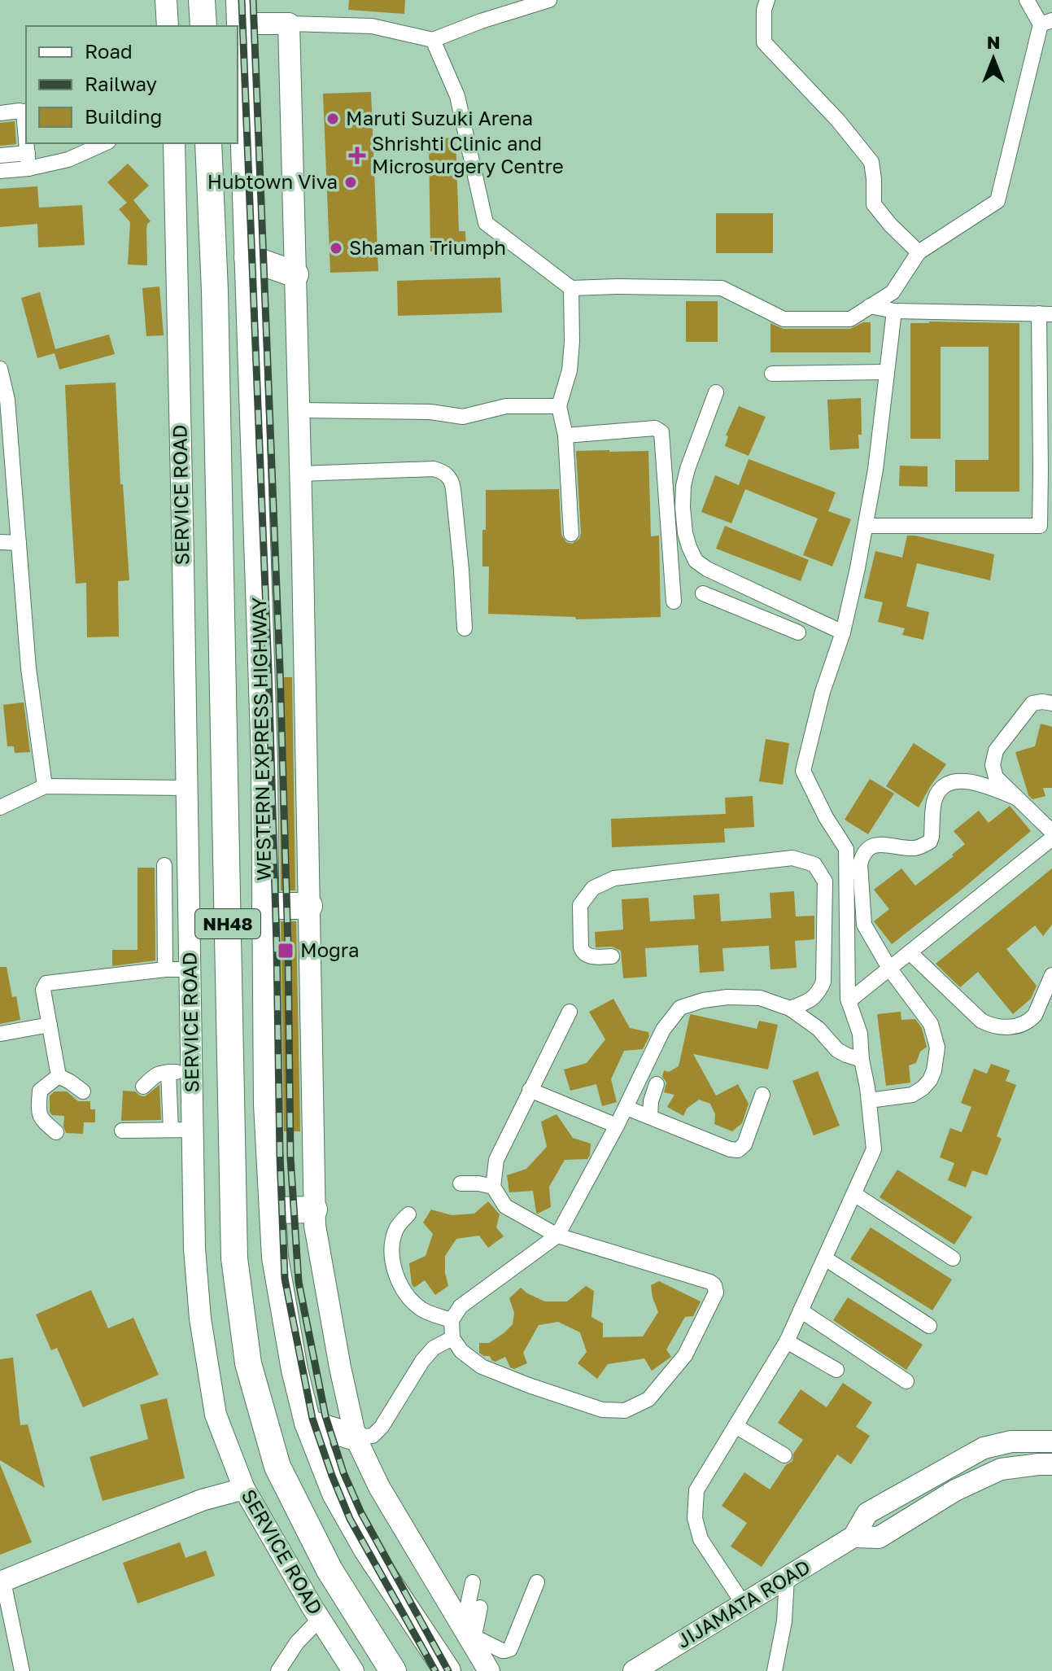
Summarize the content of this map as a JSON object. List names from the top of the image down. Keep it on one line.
{"streets":{"highway":["WESTERN EXPRESS HIGHWAY","NH48"],"street":["SERVICE ROAD","JIJAMATA ROAD"]},"places":{"other":["Maruti Suzuki Arena","Hubtown Viva","Shaman Triumph"],"health":["Shrishti Clinic and Microsurgery Centre"],"transit":["Mogra"]},"legend":["Road","Railway","Building"],"north":"top"}
